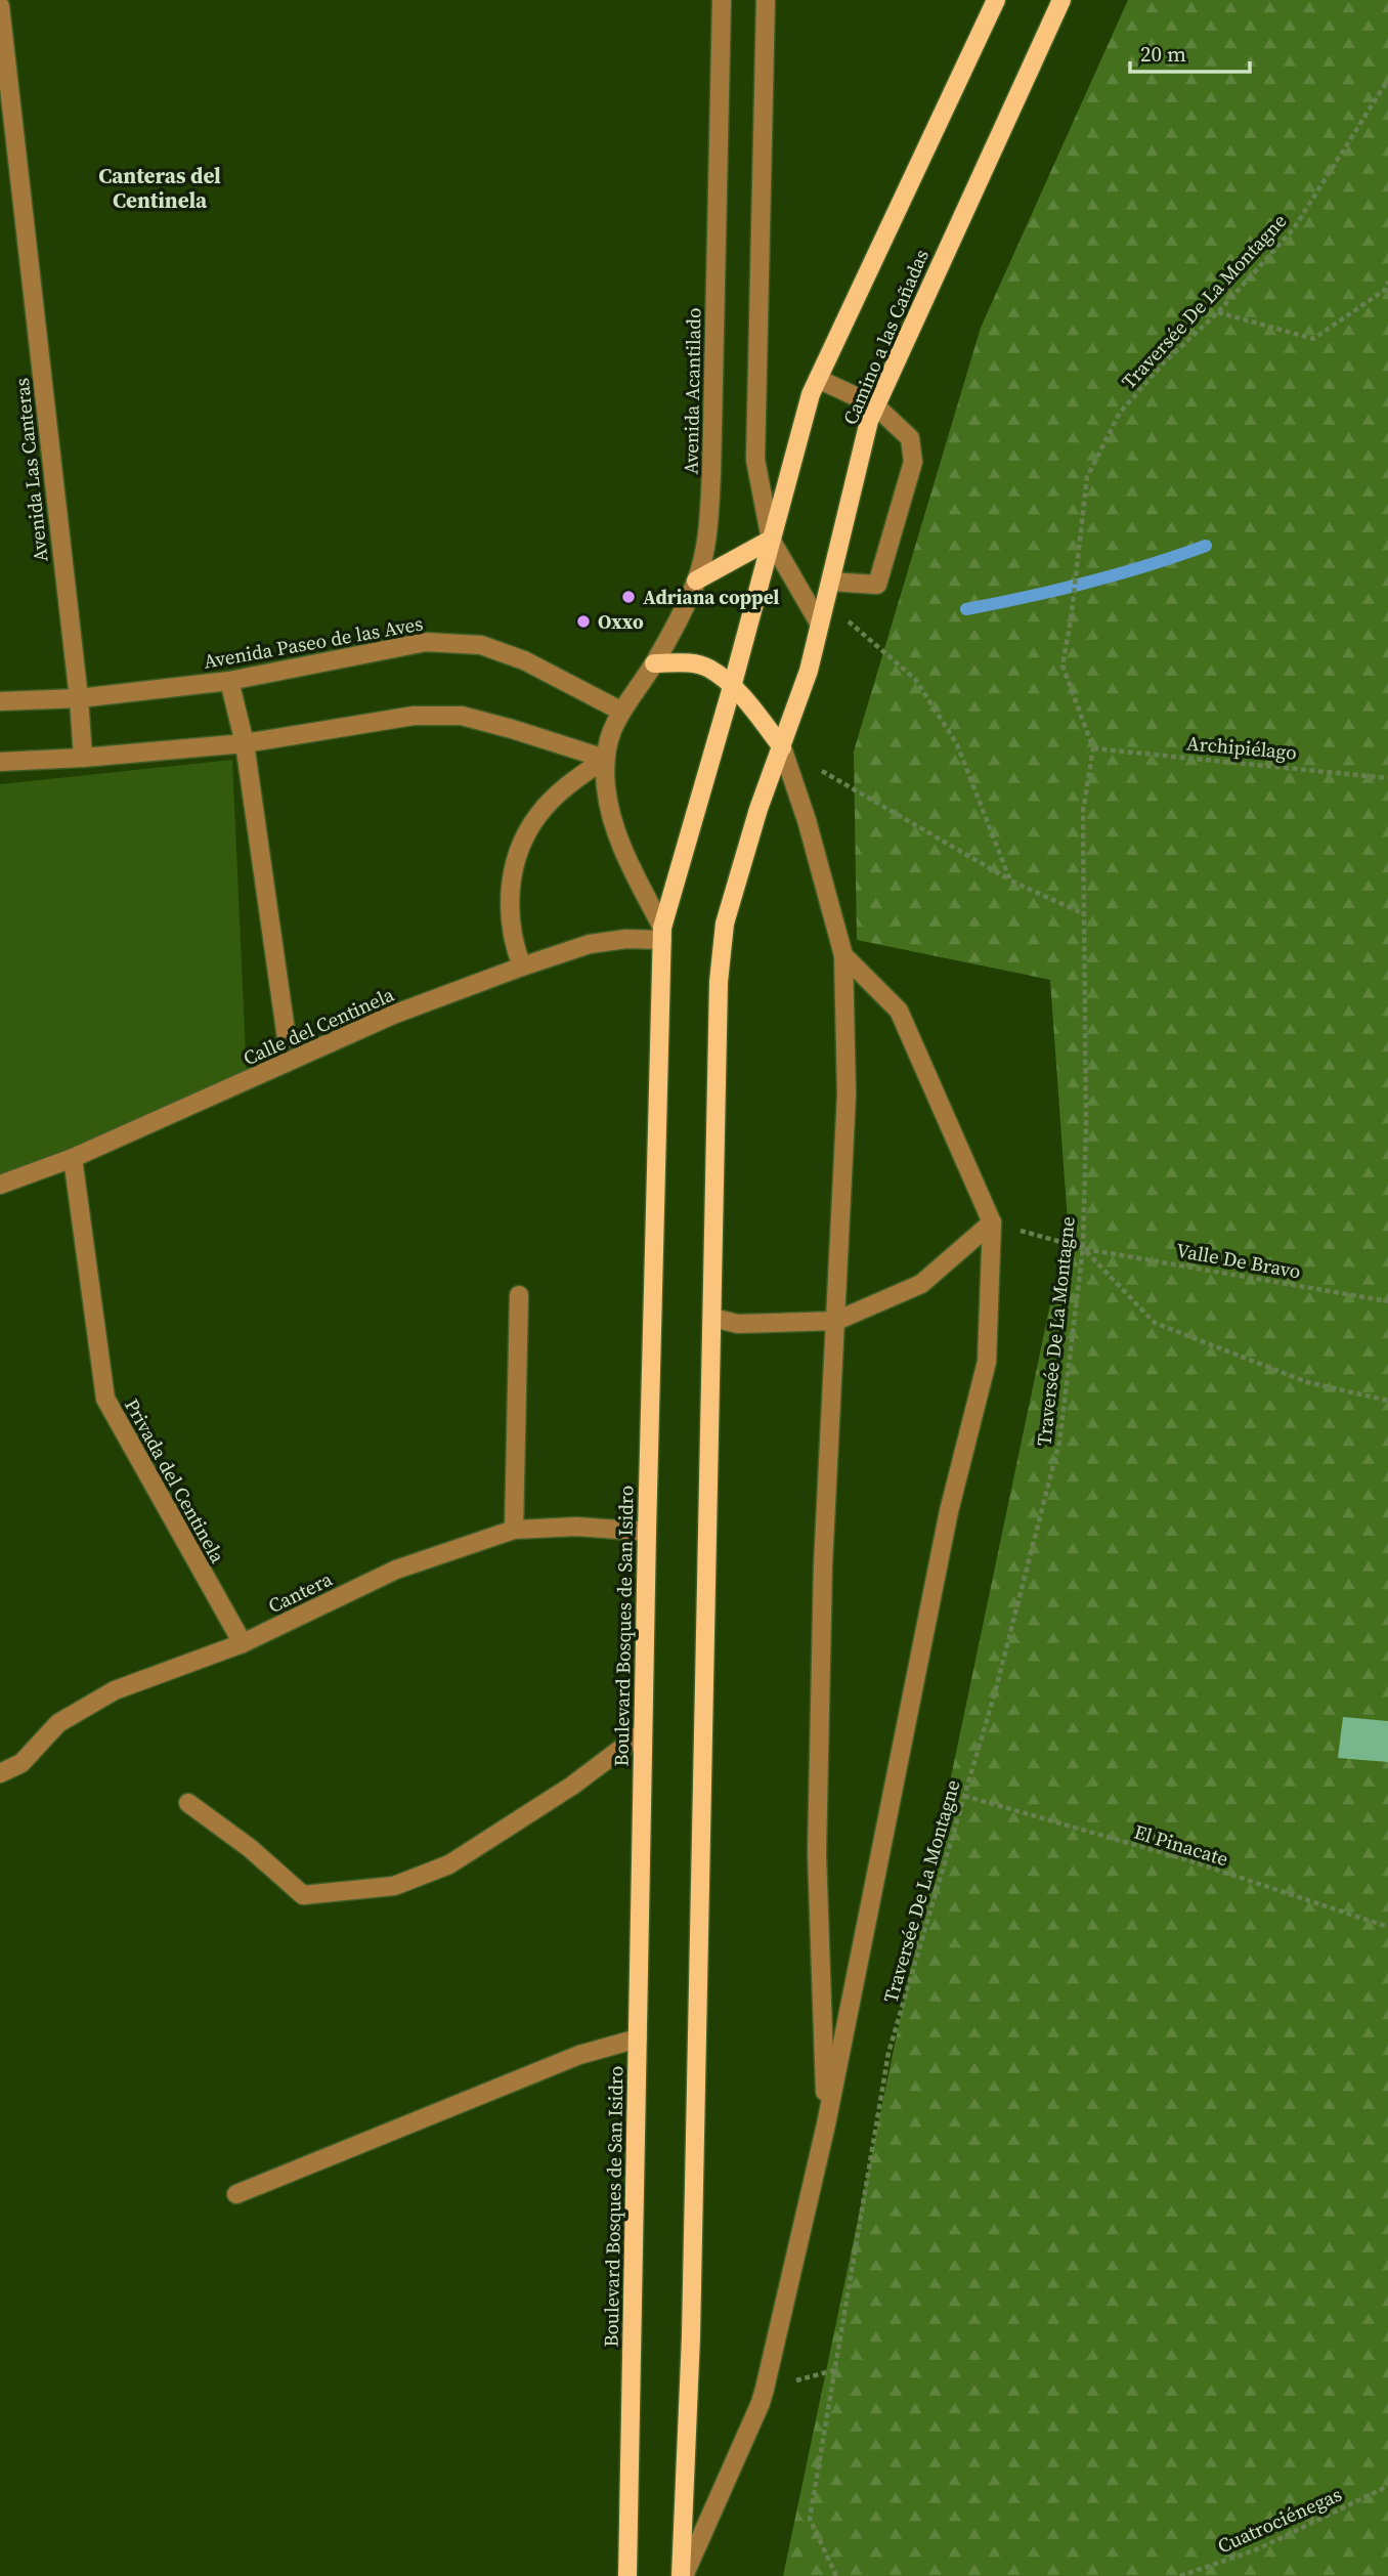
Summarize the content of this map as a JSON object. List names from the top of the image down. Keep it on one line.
{"streets":{"main road":["Camino a las Cañadas","Boulevard Bosques de San Isidro"],"street":["Avenida Acantilado","Avenida Las Canteras","Avenida Paseo de las Aves","Calle del Centinela","Privada del Centinela","Cantera"],"path":["Traversée De La Montagne","Archipiélago","Valle De Bravo","El Pinacate","Cuatrociénegas"]},"crossings":[["Traversée De La Montagne","Archipiélago"],["Traversée De La Montagne","Valle De Bravo"],["Traversée De La Montagne","El Pinacate"],["Camino a las Cañadas","Boulevard Bosques de San Isidro"],["Avenida Acantilado","Avenida Paseo de las Aves"],["Avenida Acantilado","Calle del Centinela"],["Avenida Acantilado","Boulevard Bosques de San Isidro"],["Avenida Las Canteras","Avenida Paseo de las Aves"],["Calle del Centinela","Privada del Centinela"],["Calle del Centinela","Boulevard Bosques de San Isidro"],["Privada del Centinela","Cantera"],["Cantera","Boulevard Bosques de San Isidro"]],"districts":["Canteras del Centinela"],"places":["Adriana coppel","Oxxo"],"scale_bar":"20 m"}
